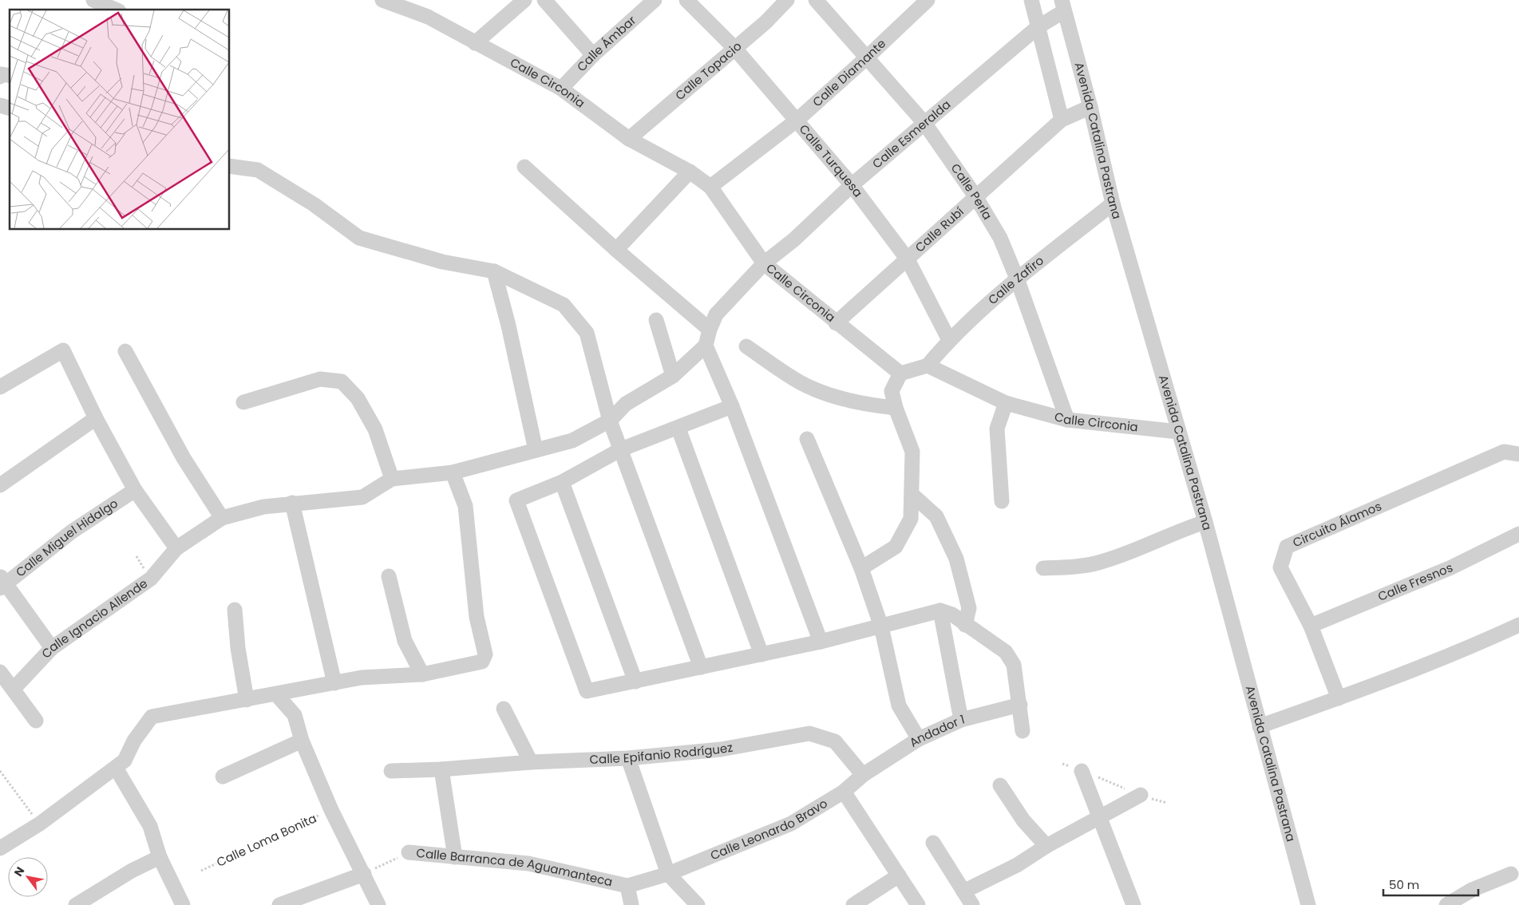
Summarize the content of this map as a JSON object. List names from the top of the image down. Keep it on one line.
{"streets":{"street":["Calle Ámbar","Calle Topacio","Calle Diamante","Calle Circonia","Calle Esmeralda","Avenida Catalina Pastrana","Calle Turquesa","Calle Perla","Calle Rubí","Calle Zafiro","Circuito Álamos","Calle Miguel Hidalgo","Calle Fresnos","Calle Ignacio Allende","Andador 1","Calle Epifanio Rodríguez","Calle Leonardo Bravo","Calle Barranca de Aguamanteca"],"path":["Calle Loma Bonita"]},"crossings":[["Calle Ámbar","Calle Circonia"],["Calle Topacio","Calle Circonia"],["Calle Topacio","Calle Turquesa"],["Calle Diamante","Calle Circonia"],["Calle Diamante","Calle Turquesa"],["Calle Diamante","Calle Perla"],["Calle Circonia","Calle Esmeralda"],["Calle Circonia","Avenida Catalina Pastrana"],["Calle Circonia","Calle Perla"],["Calle Circonia","Calle Rubí"],["Calle Circonia","Calle Zafiro"],["Calle Esmeralda","Avenida Catalina Pastrana"],["Calle Esmeralda","Calle Turquesa"],["Calle Esmeralda","Calle Perla"],["Avenida Catalina Pastrana","Calle Rubí"],["Avenida Catalina Pastrana","Calle Zafiro"],["Calle Turquesa","Calle Rubí"],["Calle Turquesa","Calle Zafiro"],["Calle Perla","Calle Rubí"],["Calle Perla","Calle Zafiro"],["Circuito Álamos","Calle Fresnos"],["Andador 1","Calle Epifanio Rodríguez"],["Andador 1","Calle Leonardo Bravo"],["Calle Epifanio Rodríguez","Calle Leonardo Bravo"],["Calle Leonardo Bravo","Calle Barranca de Aguamanteca"]],"scale_bar":"50 m","north":"top left"}
